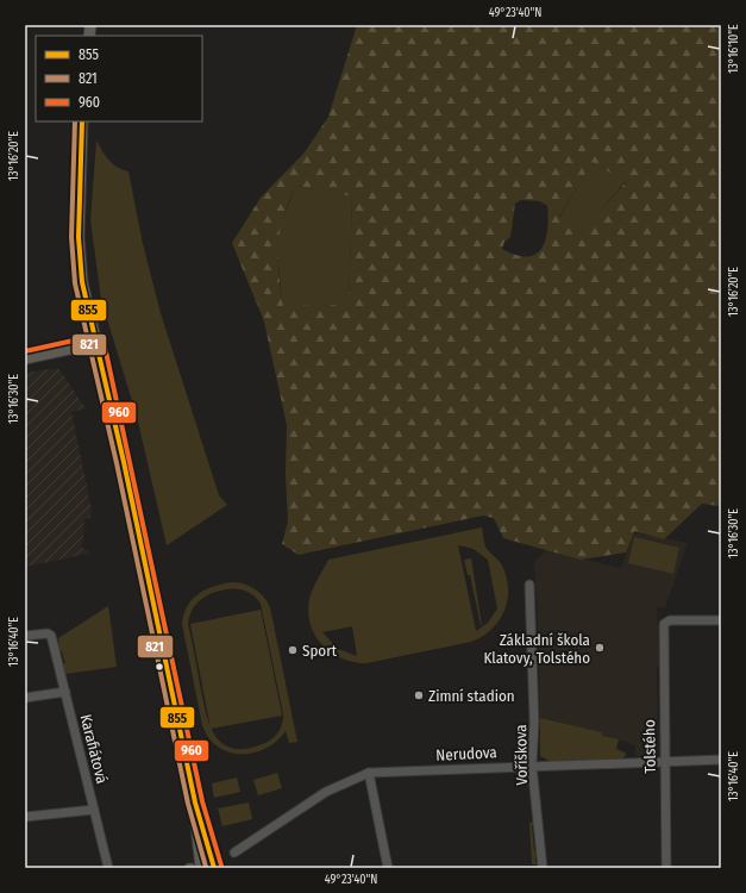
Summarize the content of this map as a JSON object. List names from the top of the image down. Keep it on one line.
{"streets":{"street":["Tolstého","Karafiátová","Nerudova","Voříškova"]},"crossings":[["Tolstého","Nerudova"],["Nerudova","Voříškova"]],"places":["Základní škola Klatovy, Tolstého","Sport","Zimní stadion"],"lines":["transit line 855","transit line 821","transit line 960"],"legend":["855","821","960"],"coordinates":["49°23'40\"N","13°16'10\"E","13°16'20\"E","13°16'30\"E","13°16'40\"E"]}
